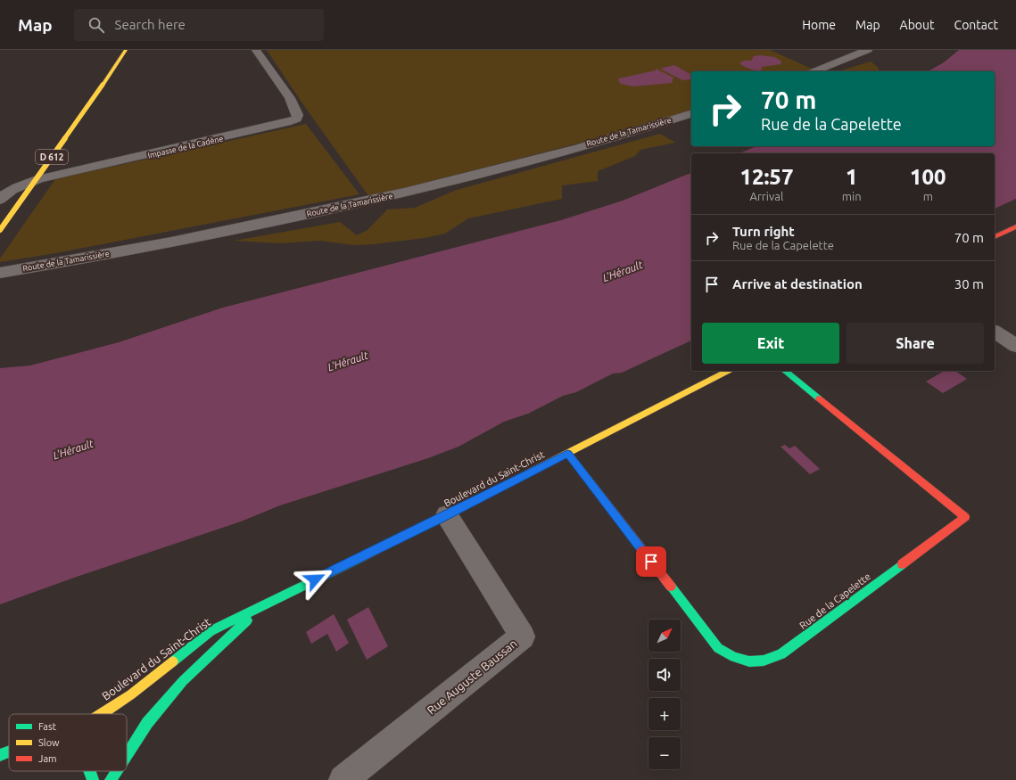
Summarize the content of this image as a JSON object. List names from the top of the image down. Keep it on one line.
{"streets":{"main road":["D 612","Boulevard du Saint-Christ","Rue de la Capelette"],"street":["Route de la Tamarissière","Impasse de la Cadène","Rue Auguste Baussan"]},"crossings":[["Boulevard du Saint-Christ","Rue de la Capelette"],["Boulevard du Saint-Christ","Rue Auguste Baussan"]],"water":["L'Hérault"],"legend":["Fast","Slow","Jam"],"north":"top right","page":{"header":"Map","search":"Search here","nav":["Home","Map","About","Contact"],"turn":["70 m","Rue de la Capelette"],"eta":["12:57","Arrival","1","min","100","m"],"list":[{"name":"Turn right","note":"Rue de la Capelette","value":"70 m"},{"name":"Arrive at destination","value":"30 m"}],"buttons":["Exit","Share"],"map_buttons":["+","−"]}}
